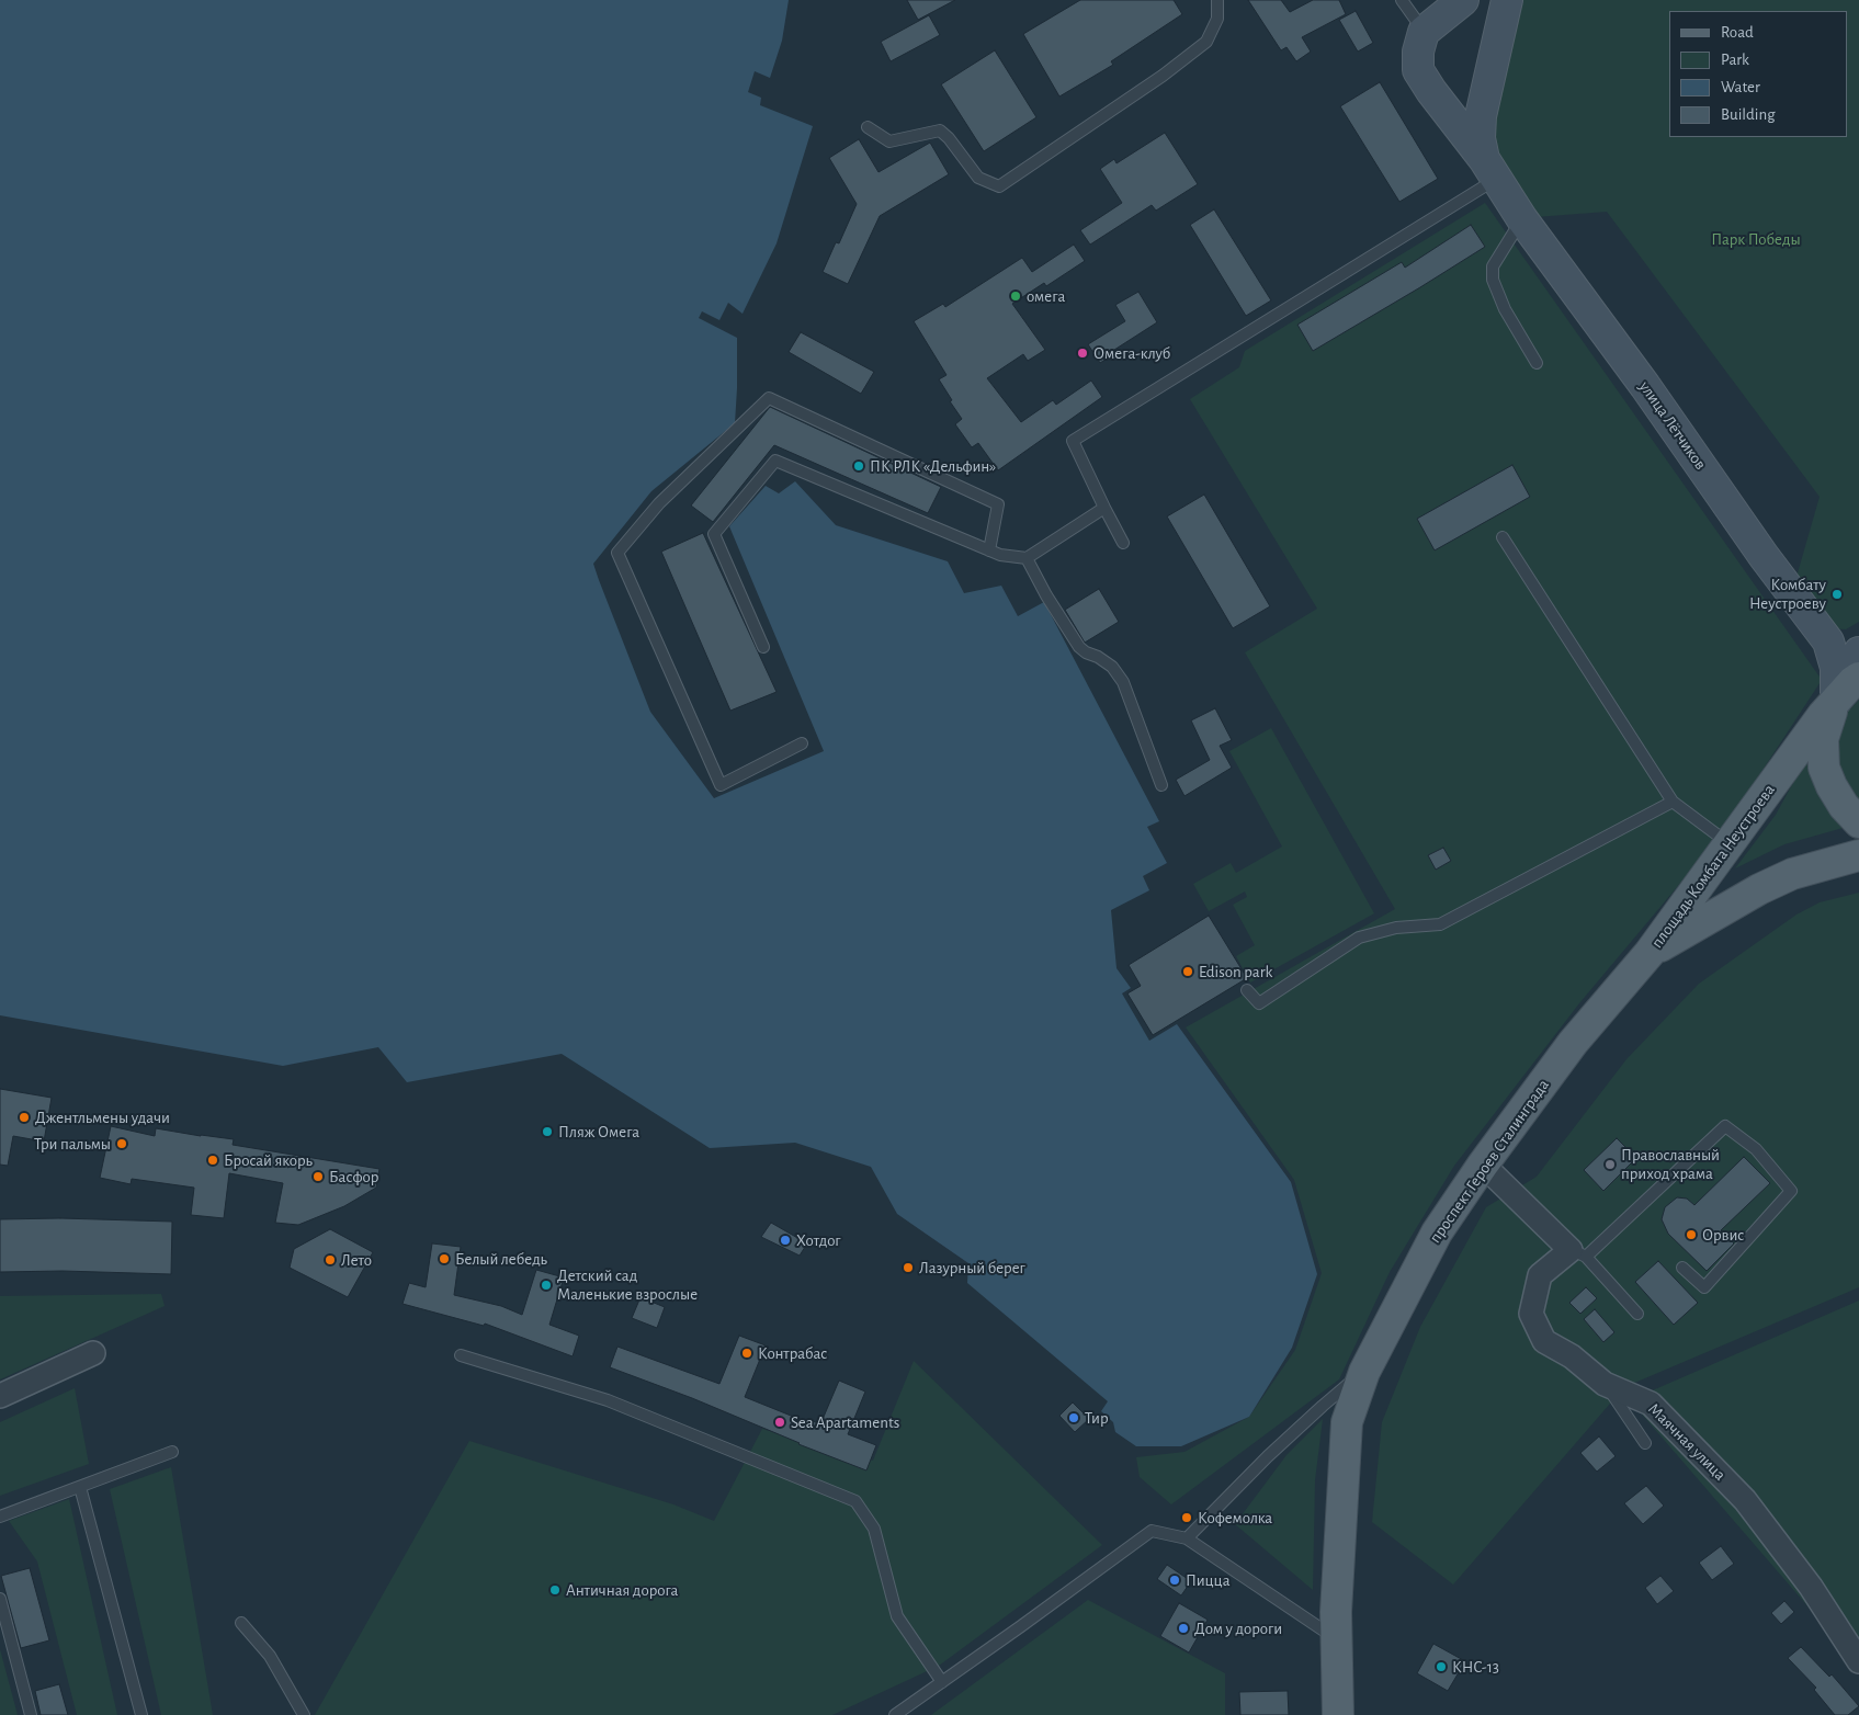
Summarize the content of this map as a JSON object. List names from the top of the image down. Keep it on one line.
{"streets":{"main road":["улица Лётчиков","площадь Комбата Неустроева","проспект Героев Сталинграда"],"street":["Маячная улица"]},"crossings":[["улица Лётчиков","площадь Комбата Неустроева"],["площадь Комбата Неустроева","проспект Героев Сталинграда"]],"parks":["Парк Победы"],"places":["омега","Омега-клуб","ПК РЛК «Дельфин»","Комбату Неустроеву","Edison park","Джентльмены удачи","Пляж Омега","Три пальмы","Бросай якорь","Православный приход храма","Басфор","Орвис","Хотдог","Белый лебедь","Лето","Лазурный берег","Детский сад Маленькие взрослые","Контрабас","Тир","Sea Apartaments","Кофемолка","Пицца","Античная дорога","Дом у дороги","КНС-13"],"legend":["Road","Park","Water","Building"]}
